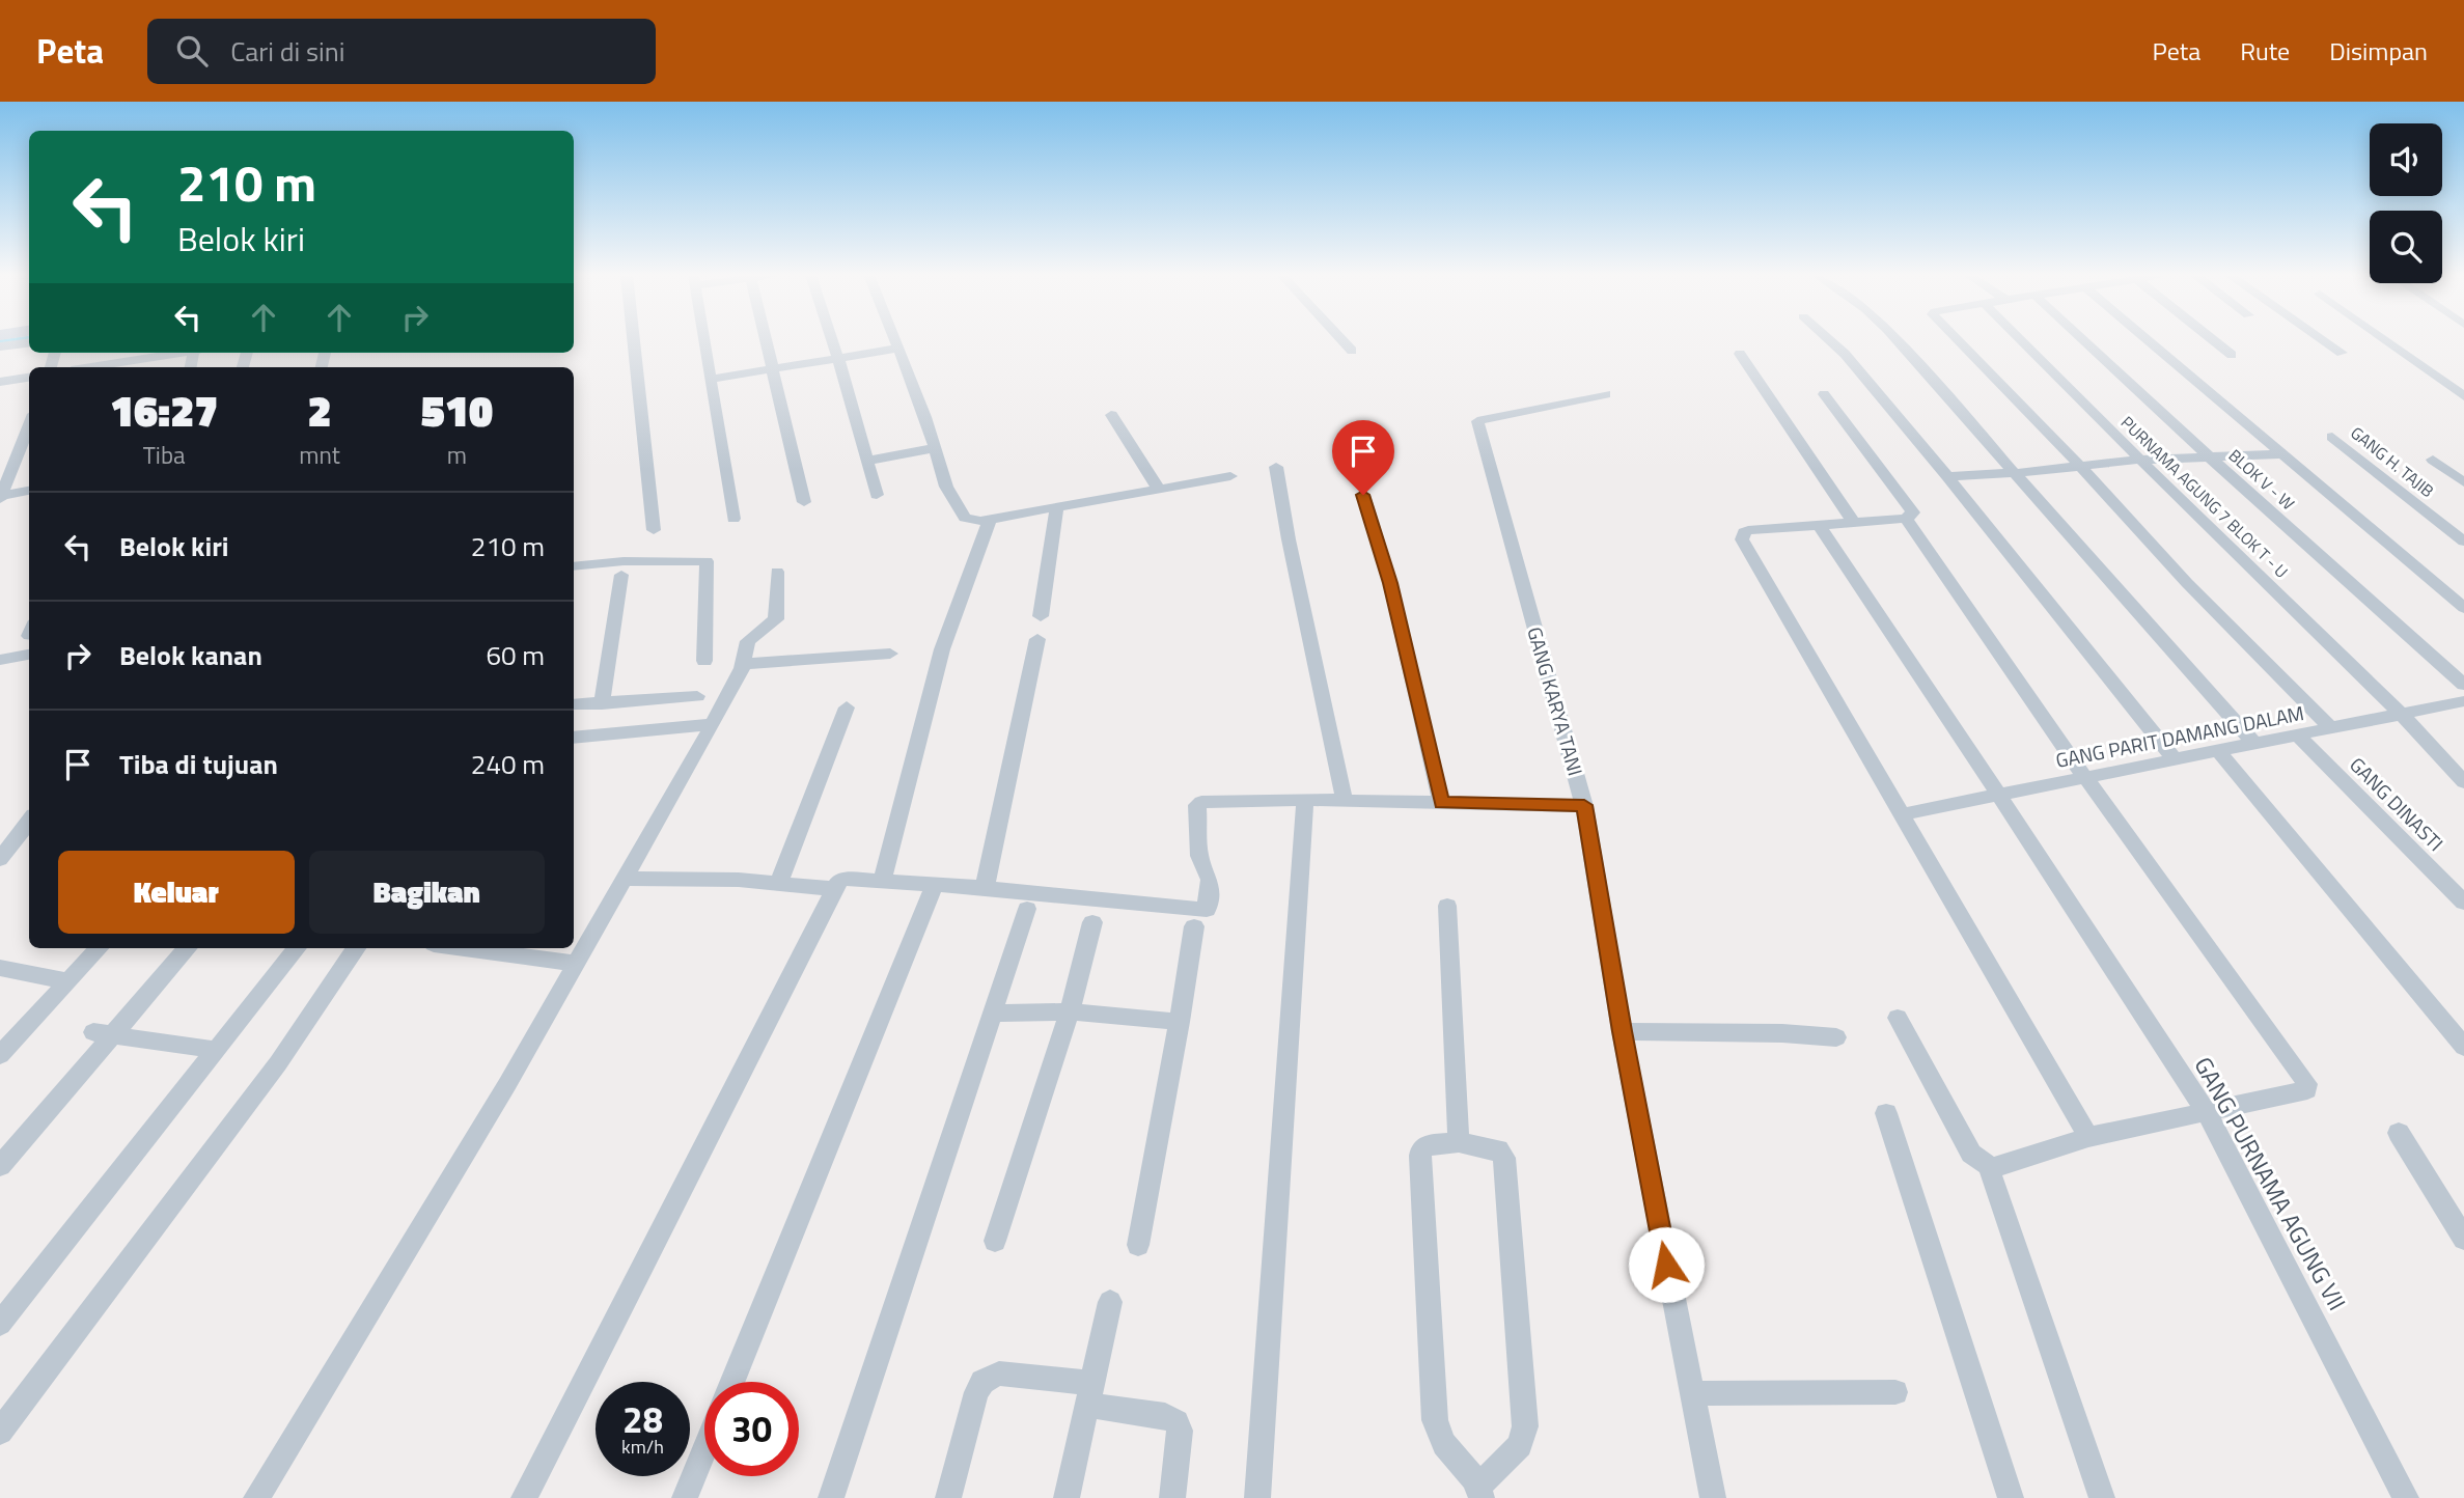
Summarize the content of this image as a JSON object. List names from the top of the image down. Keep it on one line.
{"streets":{"street":["GANG H. TAJIB","BLOK V - W","PURNAMA AGUNG 7 BLOK T - U","GANG KARYA TANI","GANG PARIT DAMANG DALAM","GANG DINASTI","GANG PURNAMA AGUNG VII"]},"crossings":[["PURNAMA AGUNG 7 BLOK T - U","GANG PARIT DAMANG DALAM"],["GANG PARIT DAMANG DALAM","GANG DINASTI"],["GANG PARIT DAMANG DALAM","GANG PURNAMA AGUNG VII"]],"page":{"header":"Peta","search":"Cari di sini","nav":["Peta","Rute","Disimpan"],"turn":["210 m","Belok kiri"],"eta":["16:27","Tiba","2","mnt","510","m"],"list":[{"name":"Belok kiri","value":"210 m"},{"name":"Belok kanan","value":"60 m"},{"name":"Tiba di tujuan","value":"240 m"}],"buttons":["Keluar","Bagikan"],"speed":"28 km/h","limit":"30"}}
